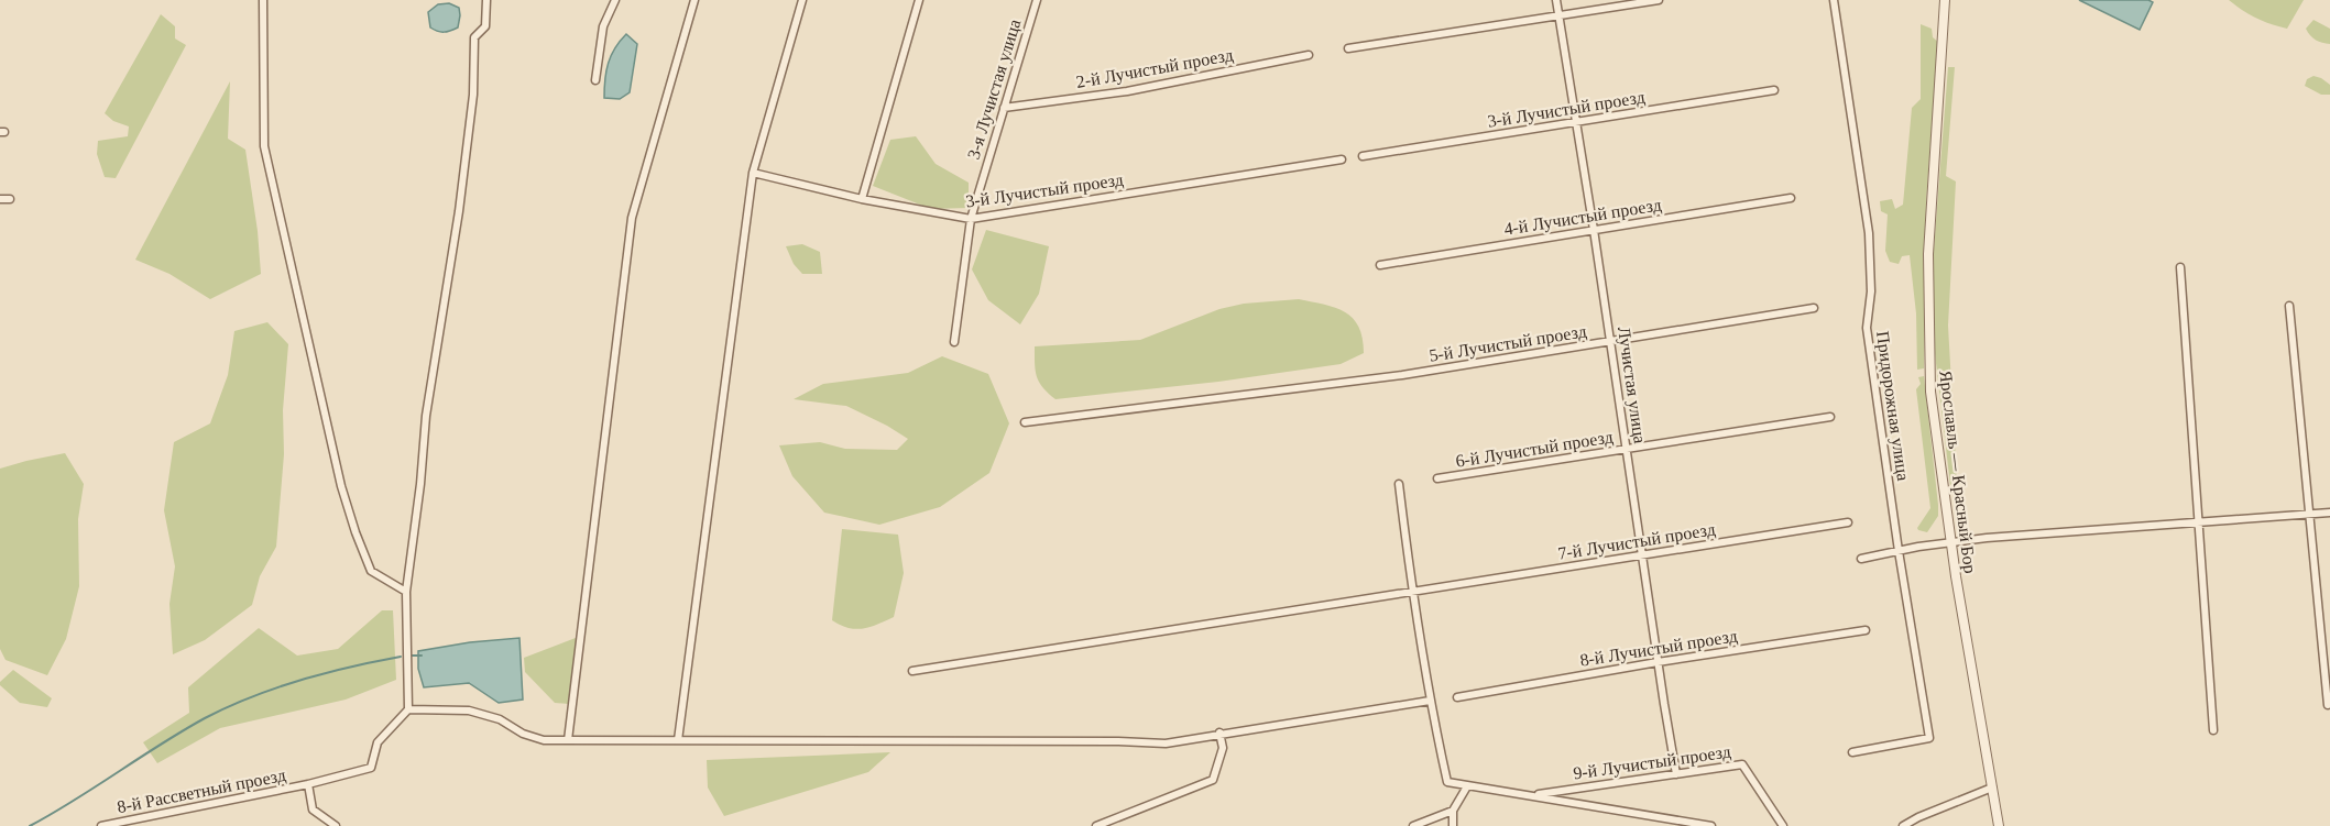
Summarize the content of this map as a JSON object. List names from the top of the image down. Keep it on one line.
{"streets":{"street":["2-й Лучистый проезд","3-я Лучистая улица","3-й Лучистый проезд","4-й Лучистый проезд","5-й Лучистый проезд","Лучистая улица","Придорожная улица","6-й Лучистый проезд","Ярославль — Красный Бор","7-й Лучистый проезд","8-й Лучистый проезд","9-й Лучистый проезд","8-й Рассветный проезд"]},"crossings":[["2-й Лучистый проезд","3-я Лучистая улица"],["3-я Лучистая улица","3-й Лучистый проезд"],["3-й Лучистый проезд","Лучистая улица"],["4-й Лучистый проезд","Лучистая улица"],["5-й Лучистый проезд","Лучистая улица"],["Лучистая улица","6-й Лучистый проезд"],["Лучистая улица","7-й Лучистый проезд"],["Лучистая улица","8-й Лучистый проезд"],["Лучистая улица","9-й Лучистый проезд"]]}
